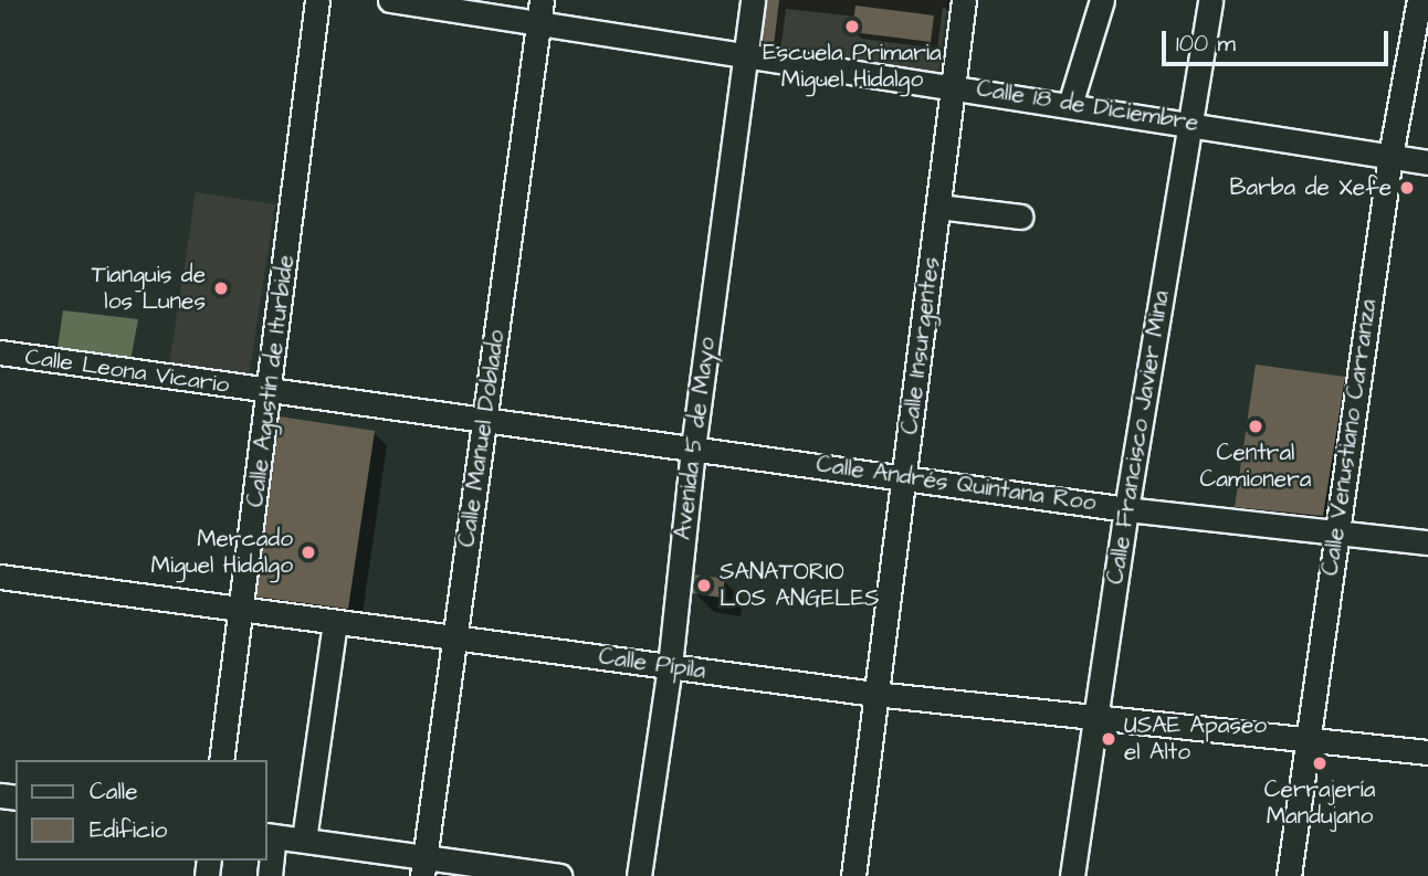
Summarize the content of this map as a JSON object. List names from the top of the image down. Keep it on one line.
{"streets":{"street":["Calle 18 de Diciembre","Calle Insurgentes","Calle Leona Vicario","Calle Agustín de Iturbide","Calle Francisco Javier Mina","Calle Venustiano Carranza","Calle Manuel Doblado","Avenida 5 de Mayo","Calle Andrés Quintana Roo","Calle Pípila"]},"crossings":[["Calle 18 de Diciembre","Calle Insurgentes"],["Calle 18 de Diciembre","Calle Francisco Javier Mina"],["Calle 18 de Diciembre","Calle Venustiano Carranza"],["Calle 18 de Diciembre","Calle Manuel Doblado"],["Calle 18 de Diciembre","Avenida 5 de Mayo"],["Calle Insurgentes","Calle Andrés Quintana Roo"],["Calle Insurgentes","Calle Pípila"],["Calle Leona Vicario","Calle Agustín de Iturbide"],["Calle Leona Vicario","Calle Manuel Doblado"],["Calle Leona Vicario","Calle Andrés Quintana Roo"],["Calle Agustín de Iturbide","Calle Pípila"],["Calle Francisco Javier Mina","Calle Andrés Quintana Roo"],["Calle Francisco Javier Mina","Calle Pípila"],["Calle Venustiano Carranza","Calle Andrés Quintana Roo"],["Calle Venustiano Carranza","Calle Pípila"],["Calle Manuel Doblado","Calle Andrés Quintana Roo"],["Calle Manuel Doblado","Calle Pípila"],["Avenida 5 de Mayo","Calle Andrés Quintana Roo"],["Avenida 5 de Mayo","Calle Pípila"]],"places":["Escuela Primaria Miguel Hidalgo","Barba de Xefe","Tianguis de los Lunes","Central Camionera","Mercado Miguel Hidalgo","SANATORIO LOS ANGELES","USAE Apaseo el Alto","Cerrajería Mandujano"],"legend":["Calle","Edificio"],"scale_bar":"100 m"}
